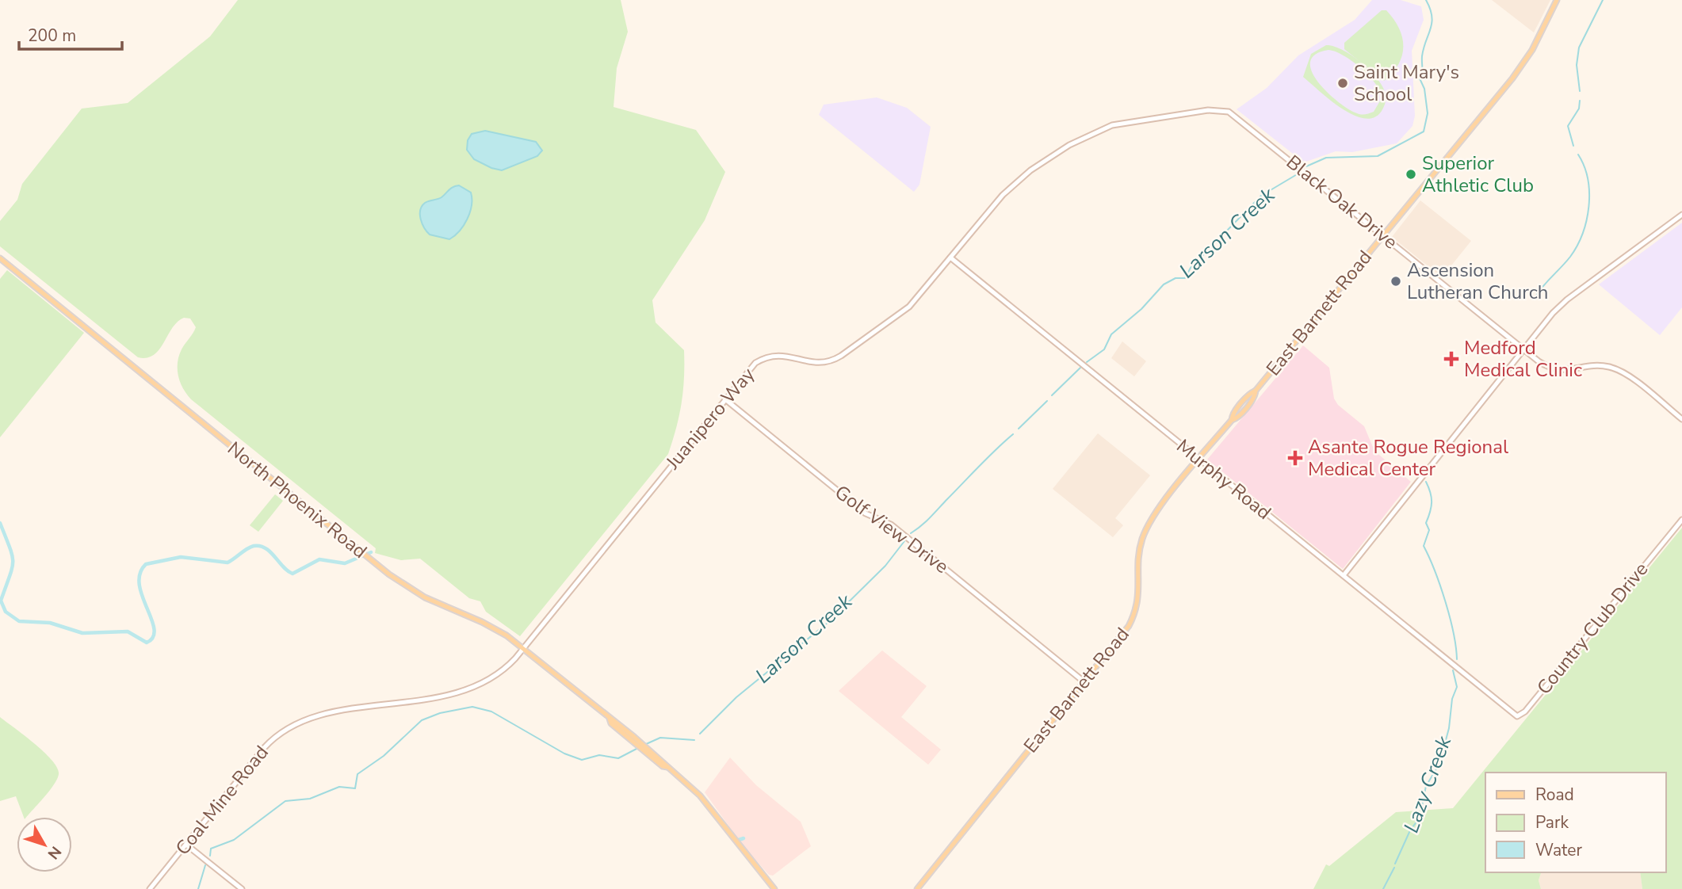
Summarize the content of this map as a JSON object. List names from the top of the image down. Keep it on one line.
{"streets":{"main road":["East Barnett Road","North Phoenix Road"],"street":["Black Oak Drive","Juanipero Way","Murphy Road","Golf View Drive","Country Club Drive","Coal Mine Road"]},"crossings":[["Black Oak Drive","East Barnett Road"],["Black Oak Drive","Juanipero Way"],["East Barnett Road","Murphy Road"],["East Barnett Road","Golf View Drive"],["Juanipero Way","Murphy Road"],["Juanipero Way","North Phoenix Road"],["Juanipero Way","Golf View Drive"],["Juanipero Way","Coal Mine Road"],["Murphy Road","Country Club Drive"]],"water":["Larson Creek","Lazy Creek"],"places":{"other":["Saint Mary's School","Superior Athletic Club","Ascension Lutheran Church"],"health":["Medford Medical Clinic","Asante Rogue Regional Medical Center"]},"legend":["Road","Park","Water"],"scale_bar":"200 m","north":"bottom right"}
